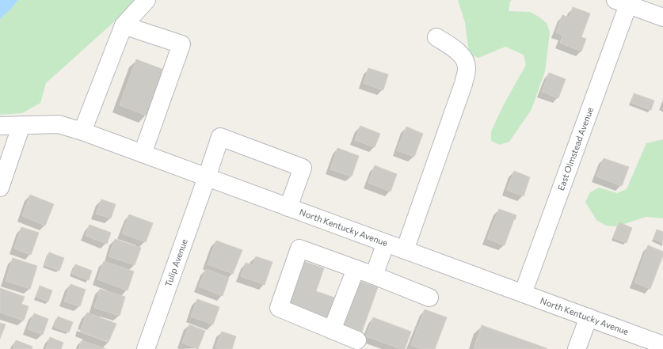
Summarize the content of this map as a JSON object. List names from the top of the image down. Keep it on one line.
{"streets":{"street":["East Olmstead Avenue","North Kentucky Avenue","Tulip Avenue"]},"crossings":[["East Olmstead Avenue","North Kentucky Avenue"],["North Kentucky Avenue","Tulip Avenue"]]}
